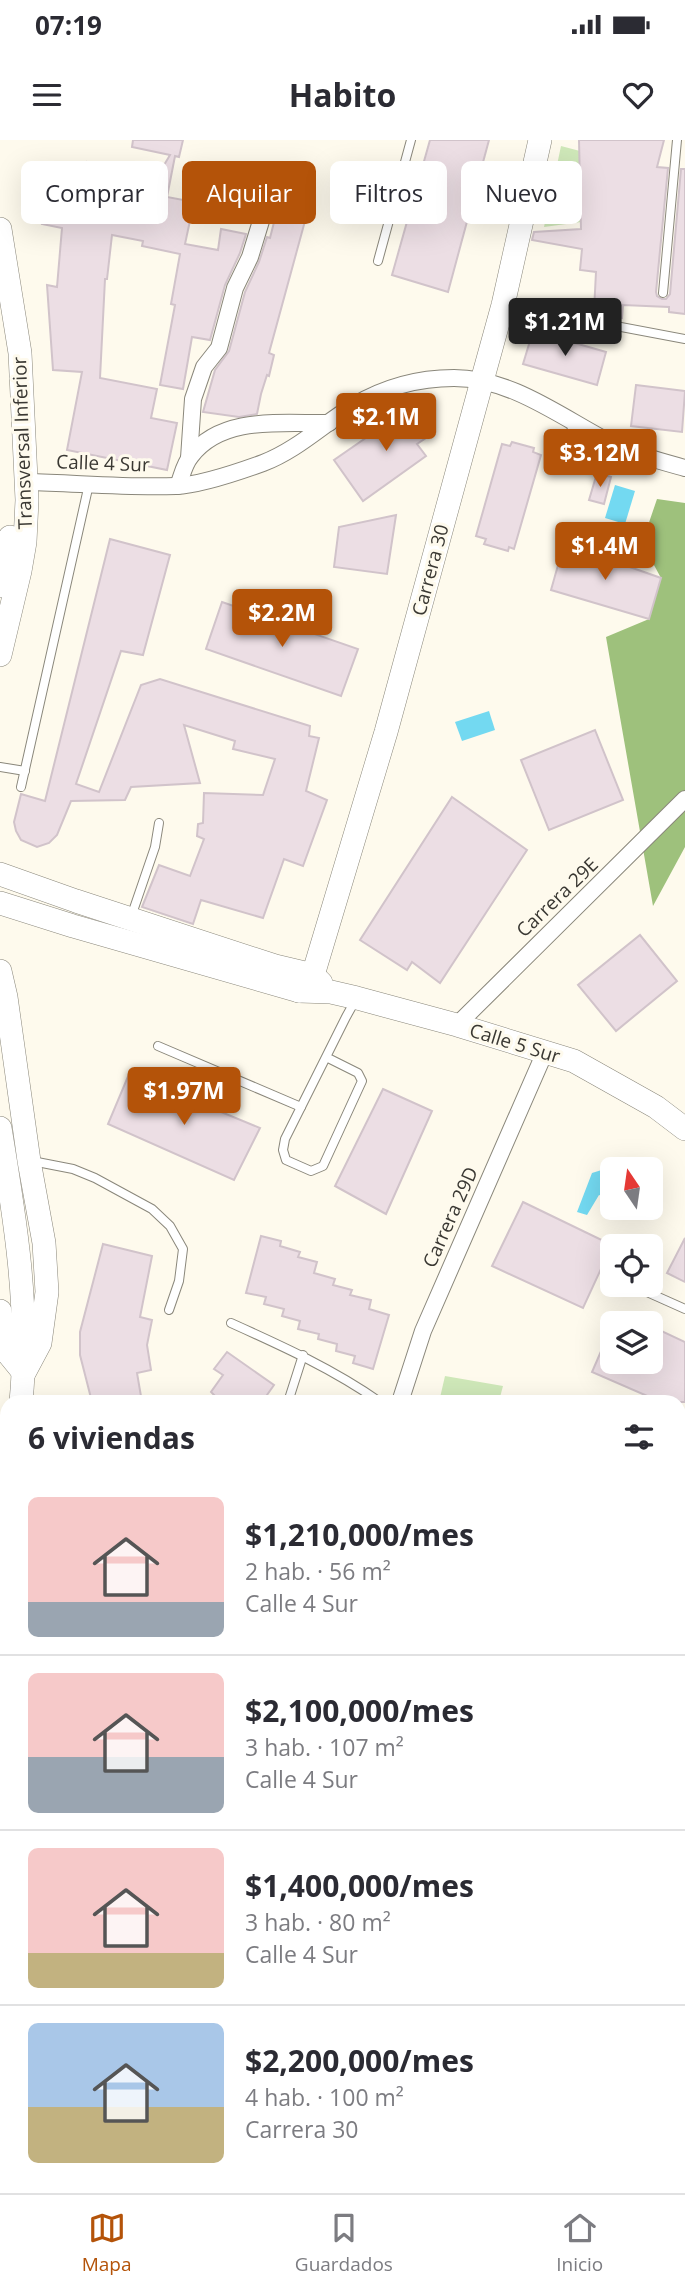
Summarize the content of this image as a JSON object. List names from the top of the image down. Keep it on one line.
{"streets":{"street":["Transversal Inferior","Calle 4 Sur","Carrera 30","Carrera 29E","Calle 5 Sur","Carrera 29D"]},"crossings":[["Transversal Inferior","Calle 4 Sur"],["Calle 4 Sur","Carrera 30"],["Carrera 30","Calle 5 Sur"],["Carrera 29E","Calle 5 Sur"],["Calle 5 Sur","Carrera 29D"]],"north":"top","page":{"status":"07:19","header":"Habito","chip":["Comprar","Alquilar","Filtros","Nuevo"],"price":["$1.21M","$2.1M","$3.12M","$1.4M","$2.2M","$1.97M"],"heading":"6 viviendas","list":[{"name":"$1,210,000/mes","note":"2 hab. · 56 m² · Calle 4 Sur"},{"name":"$2,100,000/mes","note":"3 hab. · 107 m² · Calle 4 Sur"},{"name":"$1,400,000/mes","note":"3 hab. · 80 m² · Calle 4 Sur"},{"name":"$2,200,000/mes","note":"4 hab. · 100 m² · Carrera 30"}],"tabs":["Mapa","Guardados","Inicio"]}}
